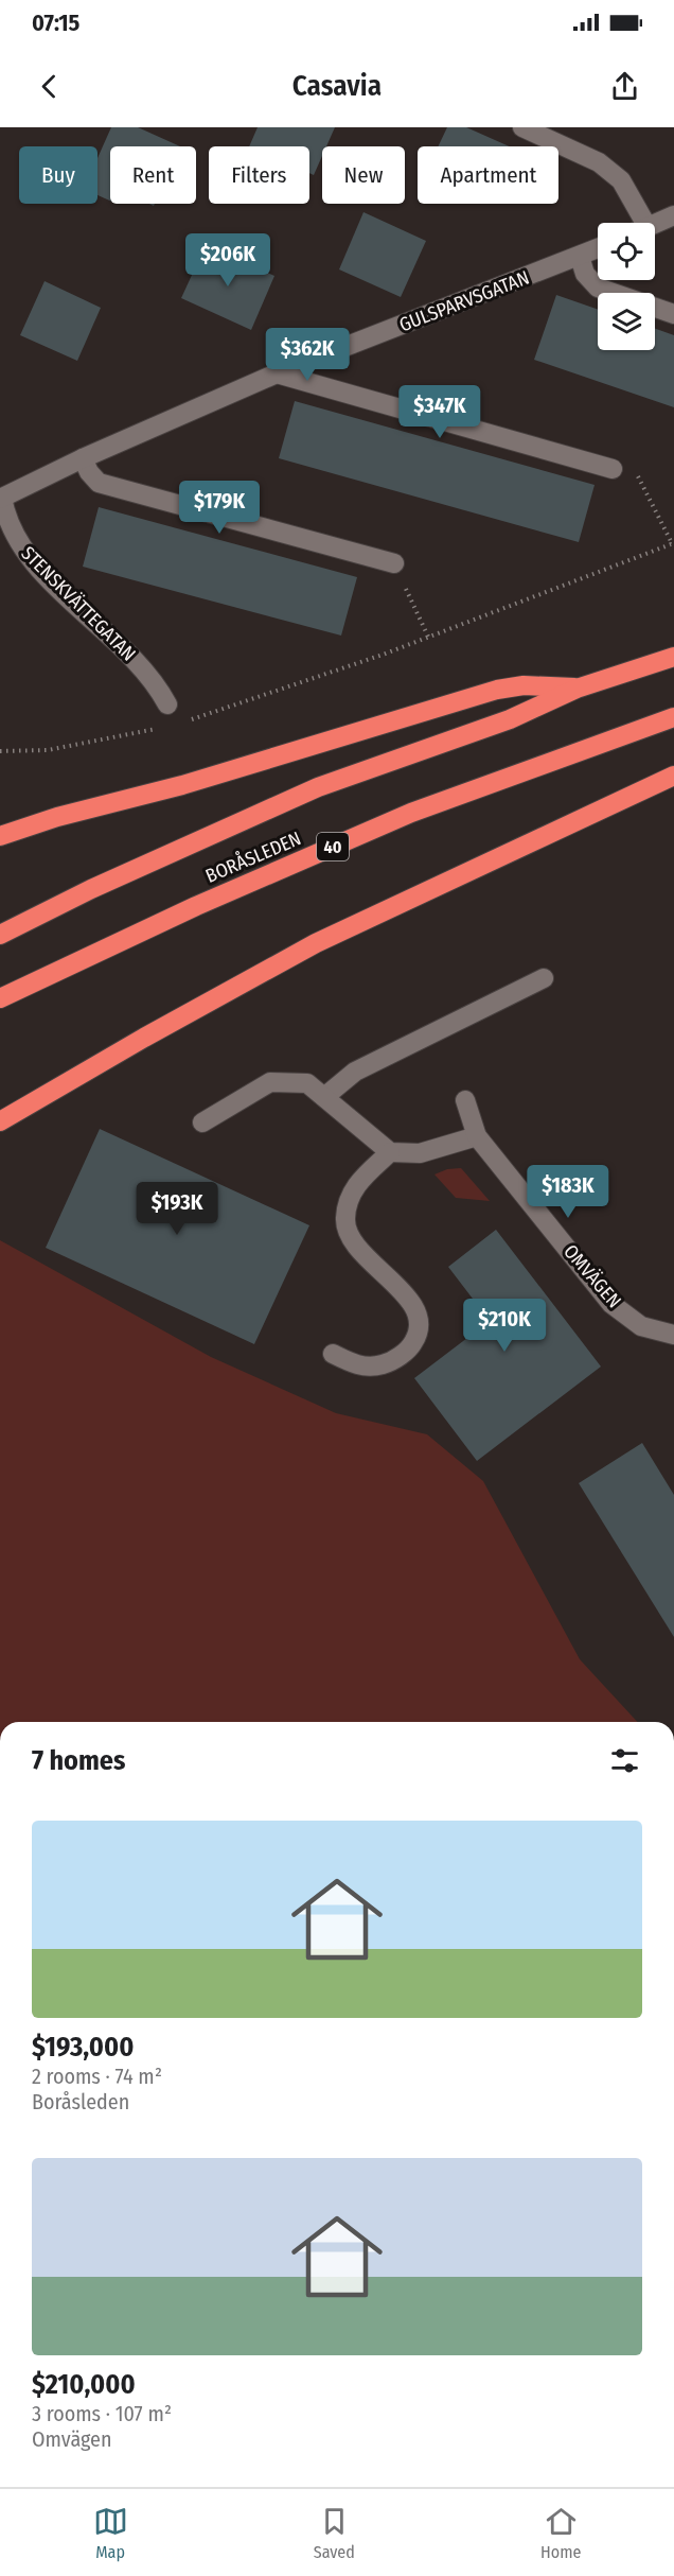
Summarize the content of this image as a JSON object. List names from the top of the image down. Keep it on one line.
{"streets":{"highway":["40","BORÅSLEDEN"],"street":["GULSPARVSGATAN","STENSKVÄTTEGATAN","OMVÄGEN"]},"crossings":[["GULSPARVSGATAN","STENSKVÄTTEGATAN"]],"page":{"status":"07:15","header":"Casavia","chip":["Buy","Rent","Filters","New","Apartment"],"price":["$206K","$362K","$347K","$179K","$183K","$193K","$210K"],"heading":"7 homes","list":[{"name":"$193,000","note":"2 rooms · 74 m² · Boråsleden"},{"name":"$210,000","note":"3 rooms · 107 m² · Omvägen"}],"tabs":["Map","Saved","Home"]}}
